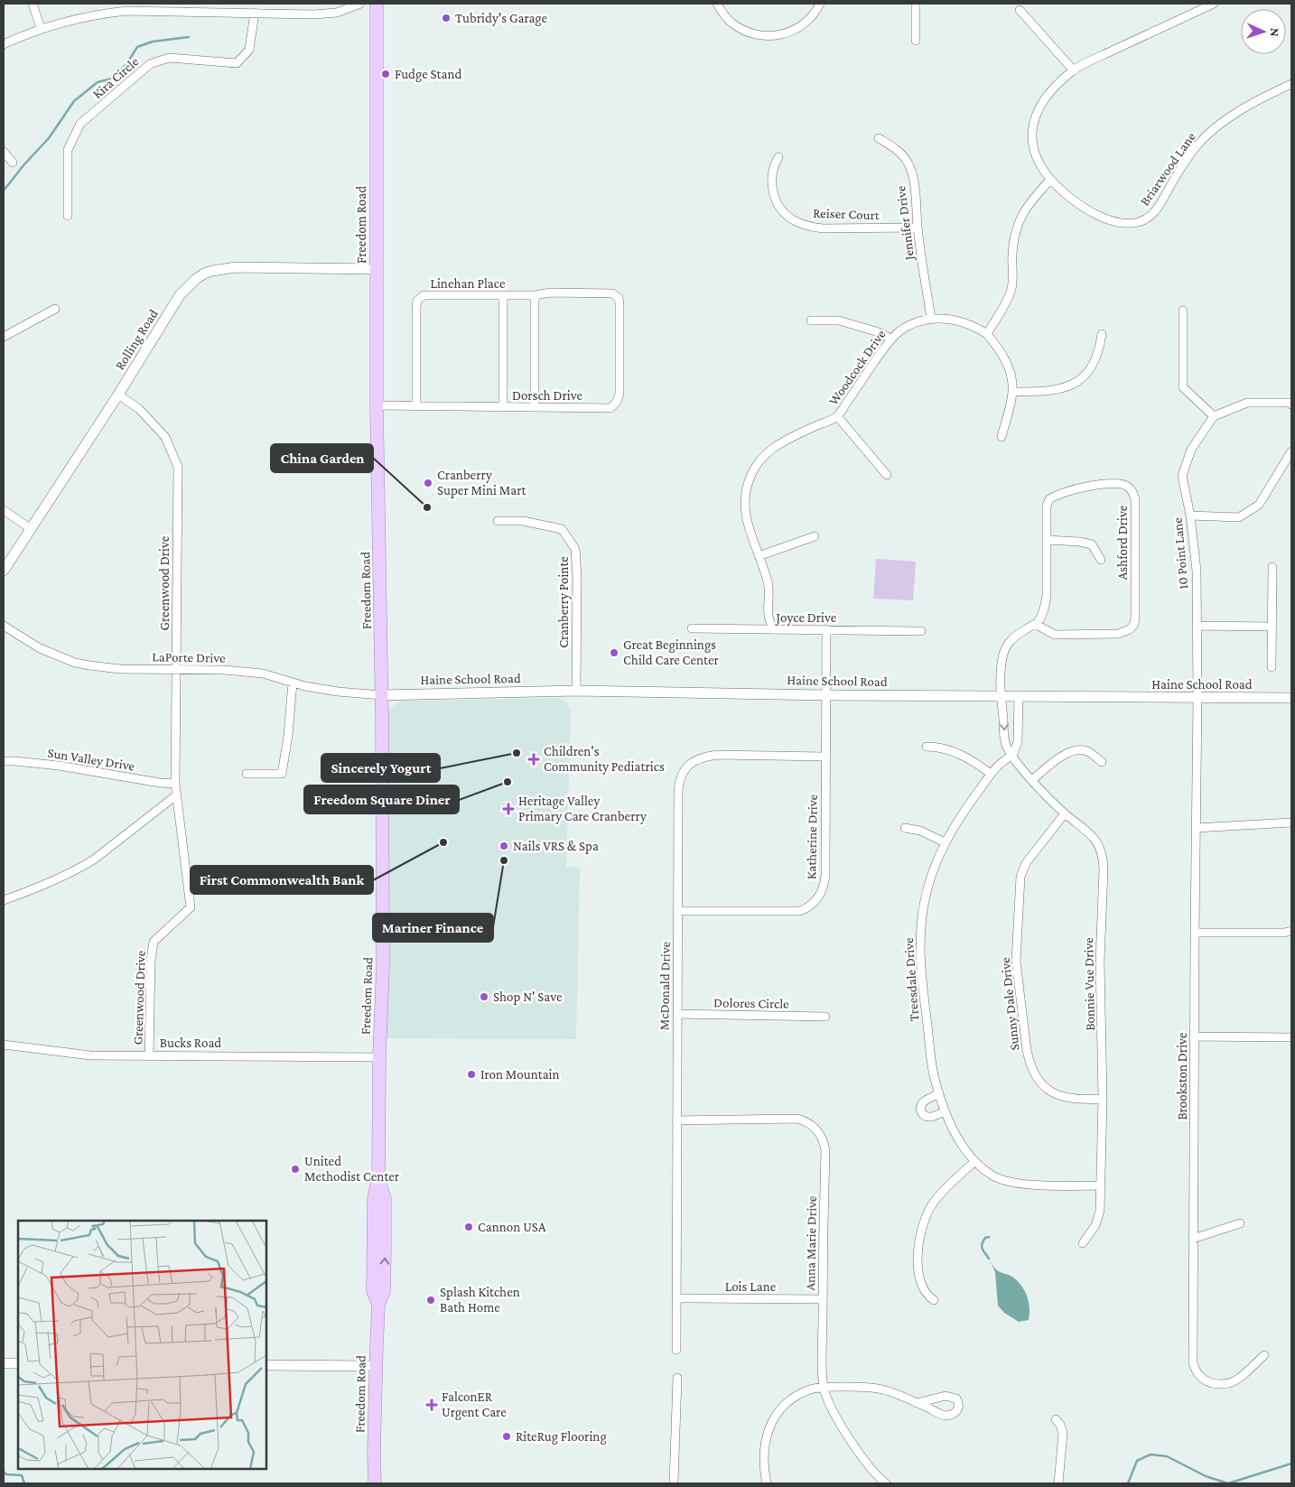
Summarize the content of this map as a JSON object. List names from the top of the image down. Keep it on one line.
{"streets":{"main road":["Freedom Road"],"street":["Kira Circle","Briarwood Lane","Reiser Court","Jennifer Drive","Linehan Place","Rolling Road","Woodcock Drive","Dorsch Drive","Ashford Drive","10 Point Lane","Greenwood Drive","Cranberry Pointe","Joyce Drive","LaPorte Drive","Haine School Road","Sun Valley Drive","Katherine Drive","Treesdale Drive","Bonnie Vue Drive","McDonald Drive","Dolores Circle","Sunny Dale Drive","Bucks Road","Brookston Drive","Anna Marie Drive","Lois Lane"]},"crossings":[["Reiser Court","Jennifer Drive"],["Jennifer Drive","Woodcock Drive"],["Freedom Road","Rolling Road"],["Freedom Road","Dorsch Drive"],["Freedom Road","LaPorte Drive"],["Freedom Road","Haine School Road"],["Freedom Road","Bucks Road"],["Linehan Place","Dorsch Drive"],["Rolling Road","Greenwood Drive"],["Woodcock Drive","Joyce Drive"],["10 Point Lane","Haine School Road"],["10 Point Lane","Brookston Drive"],["Greenwood Drive","LaPorte Drive"],["Greenwood Drive","Sun Valley Drive"],["Greenwood Drive","Bucks Road"],["Cranberry Pointe","Haine School Road"],["Joyce Drive","Katherine Drive"],["LaPorte Drive","Haine School Road"],["Haine School Road","Katherine Drive"],["Haine School Road","Bonnie Vue Drive"],["Haine School Road","Brookston Drive"],["Katherine Drive","McDonald Drive"],["Treesdale Drive","Bonnie Vue Drive"],["Bonnie Vue Drive","Sunny Dale Drive"],["McDonald Drive","Dolores Circle"],["McDonald Drive","Anna Marie Drive"],["McDonald Drive","Lois Lane"],["Anna Marie Drive","Lois Lane"]],"places":{"other":["Tubridy's Garage","Fudge Stand","Cranberry Super Mini Mart","China Garden","Great Beginnings Child Care Center","Sincerely Yogurt","Freedom Square Diner","First Commonwealth Bank","Nails VRS & Spa","Mariner Finance","Shop N' Save","Iron Mountain","United Methodist Center","Cannon USA","Splash Kitchen Bath Home","RiteRug Flooring"],"health":["Children's Community Pediatrics","Heritage Valley Primary Care Cranberry","FalconER Urgent Care"]},"north":"right"}
